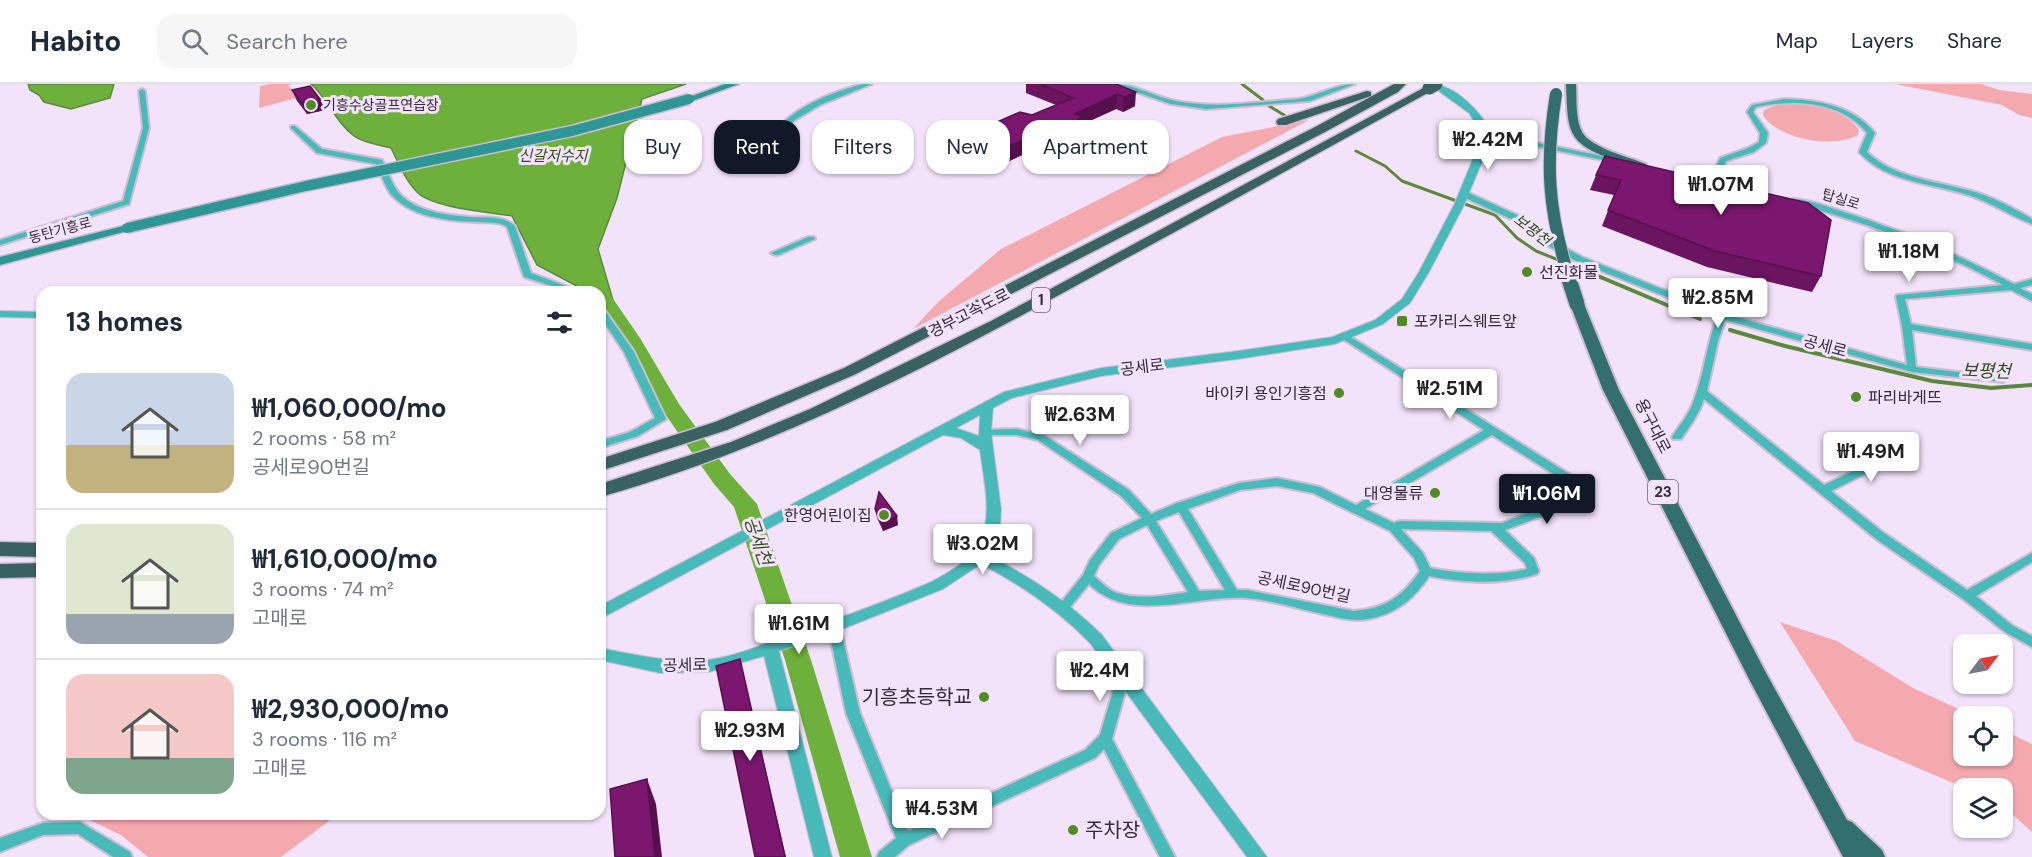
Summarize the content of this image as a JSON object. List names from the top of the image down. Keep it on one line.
{"streets":{"highway":["1","경부고속도로","용구대로","23"],"main road":["동탄기흥로"],"street":["탑실로","공세로","공세로90번길"]},"water":["신갈저수지","보평천","공세천"],"places":{"other":["기흥수상골프연습장","선진화물","바이키 용인기흥점","파리바게뜨","대영물류","한영어린이집","기흥초등학교","주차장"],"transit":["포카리스웨트앞"]},"north":"top right","page":{"header":"Habito","search":"Search here","nav":["Map","Layers","Share"],"price":["₩2.42M","₩1.07M","₩1.18M","₩2.85M","₩2.51M","₩2.63M","₩1.49M","₩1.06M","₩3.02M","₩1.61M","₩2.4M","₩2.93M","₩4.53M"],"chip":["Buy","Rent","Filters","New","Apartment"],"heading":"13 homes","list":[{"name":"₩1,060,000/mo","note":"2 rooms · 58 m² · 공세로90번길"},{"name":"₩1,610,000/mo","note":"3 rooms · 74 m² · 고매로"},{"name":"₩2,930,000/mo","note":"3 rooms · 116 m² · 고매로"}]}}
